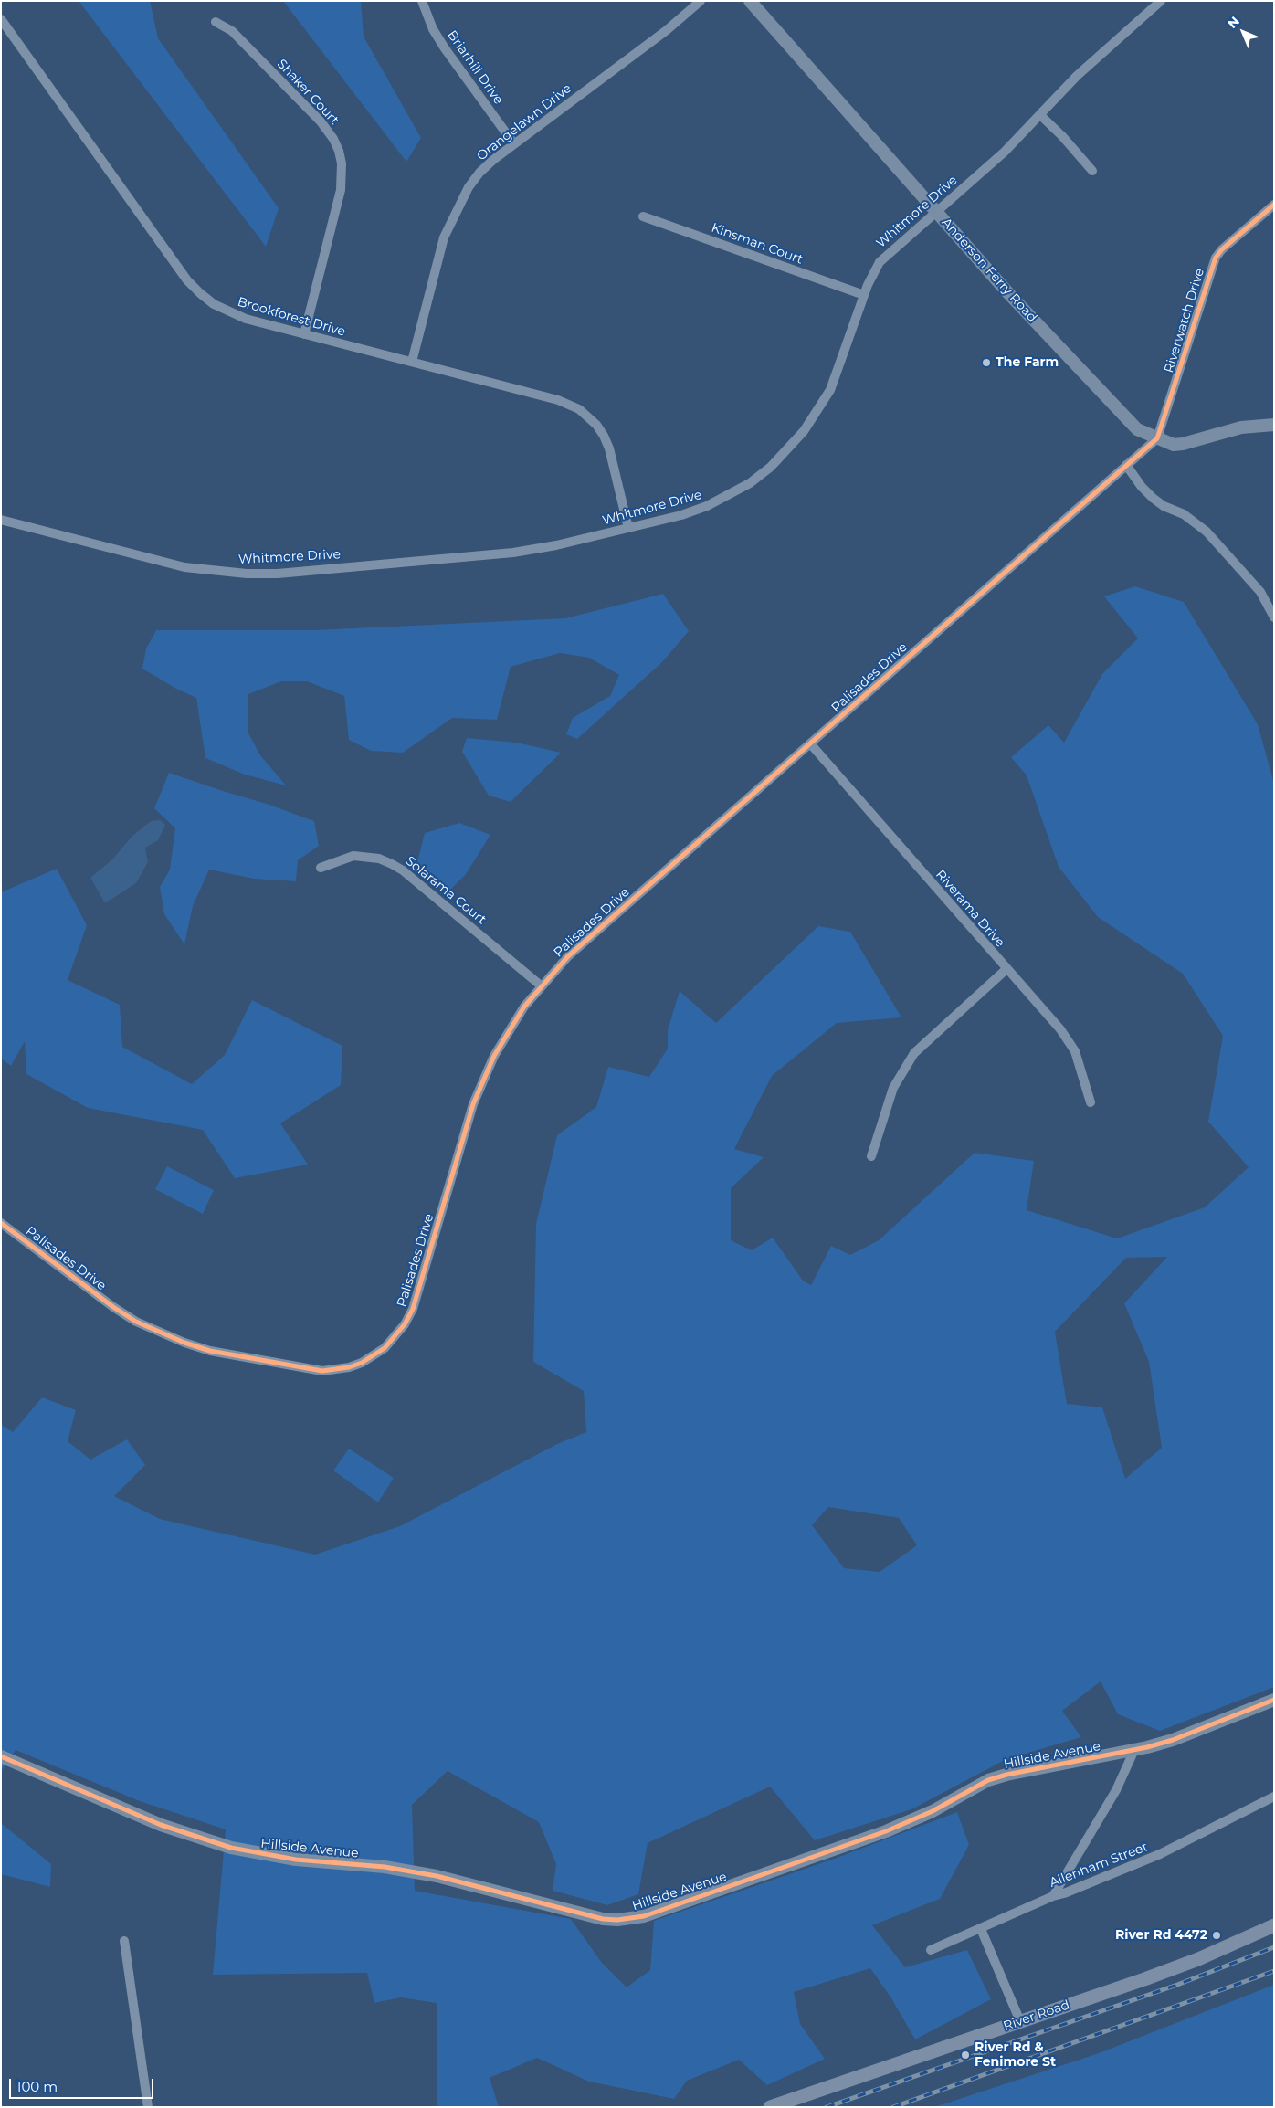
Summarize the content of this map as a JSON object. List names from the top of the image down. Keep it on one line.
{"streets":{"main road":["River Road"],"street":["Briarhill Drive","Shaker Court","Orangelawn Drive","Whitmore Drive","Kinsman Court","Anderson Ferry Road","Brookforest Drive","Riverwatch Drive","Palisades Drive","Solarama Court","Riverama Drive","Hillside Avenue","Allenham Street"]},"crossings":[["Briarhill Drive","Orangelawn Drive"],["Shaker Court","Brookforest Drive"],["Orangelawn Drive","Brookforest Drive"],["Whitmore Drive","Kinsman Court"],["Whitmore Drive","Anderson Ferry Road"],["Whitmore Drive","Brookforest Drive"],["Anderson Ferry Road","Riverwatch Drive"],["Anderson Ferry Road","Palisades Drive"],["Riverwatch Drive","Palisades Drive"],["Palisades Drive","Solarama Court"],["Palisades Drive","Riverama Drive"]],"places":["The Farm","River Rd 4472","River Rd & Fenimore St"],"scale_bar":"100 m","north":"top left"}
